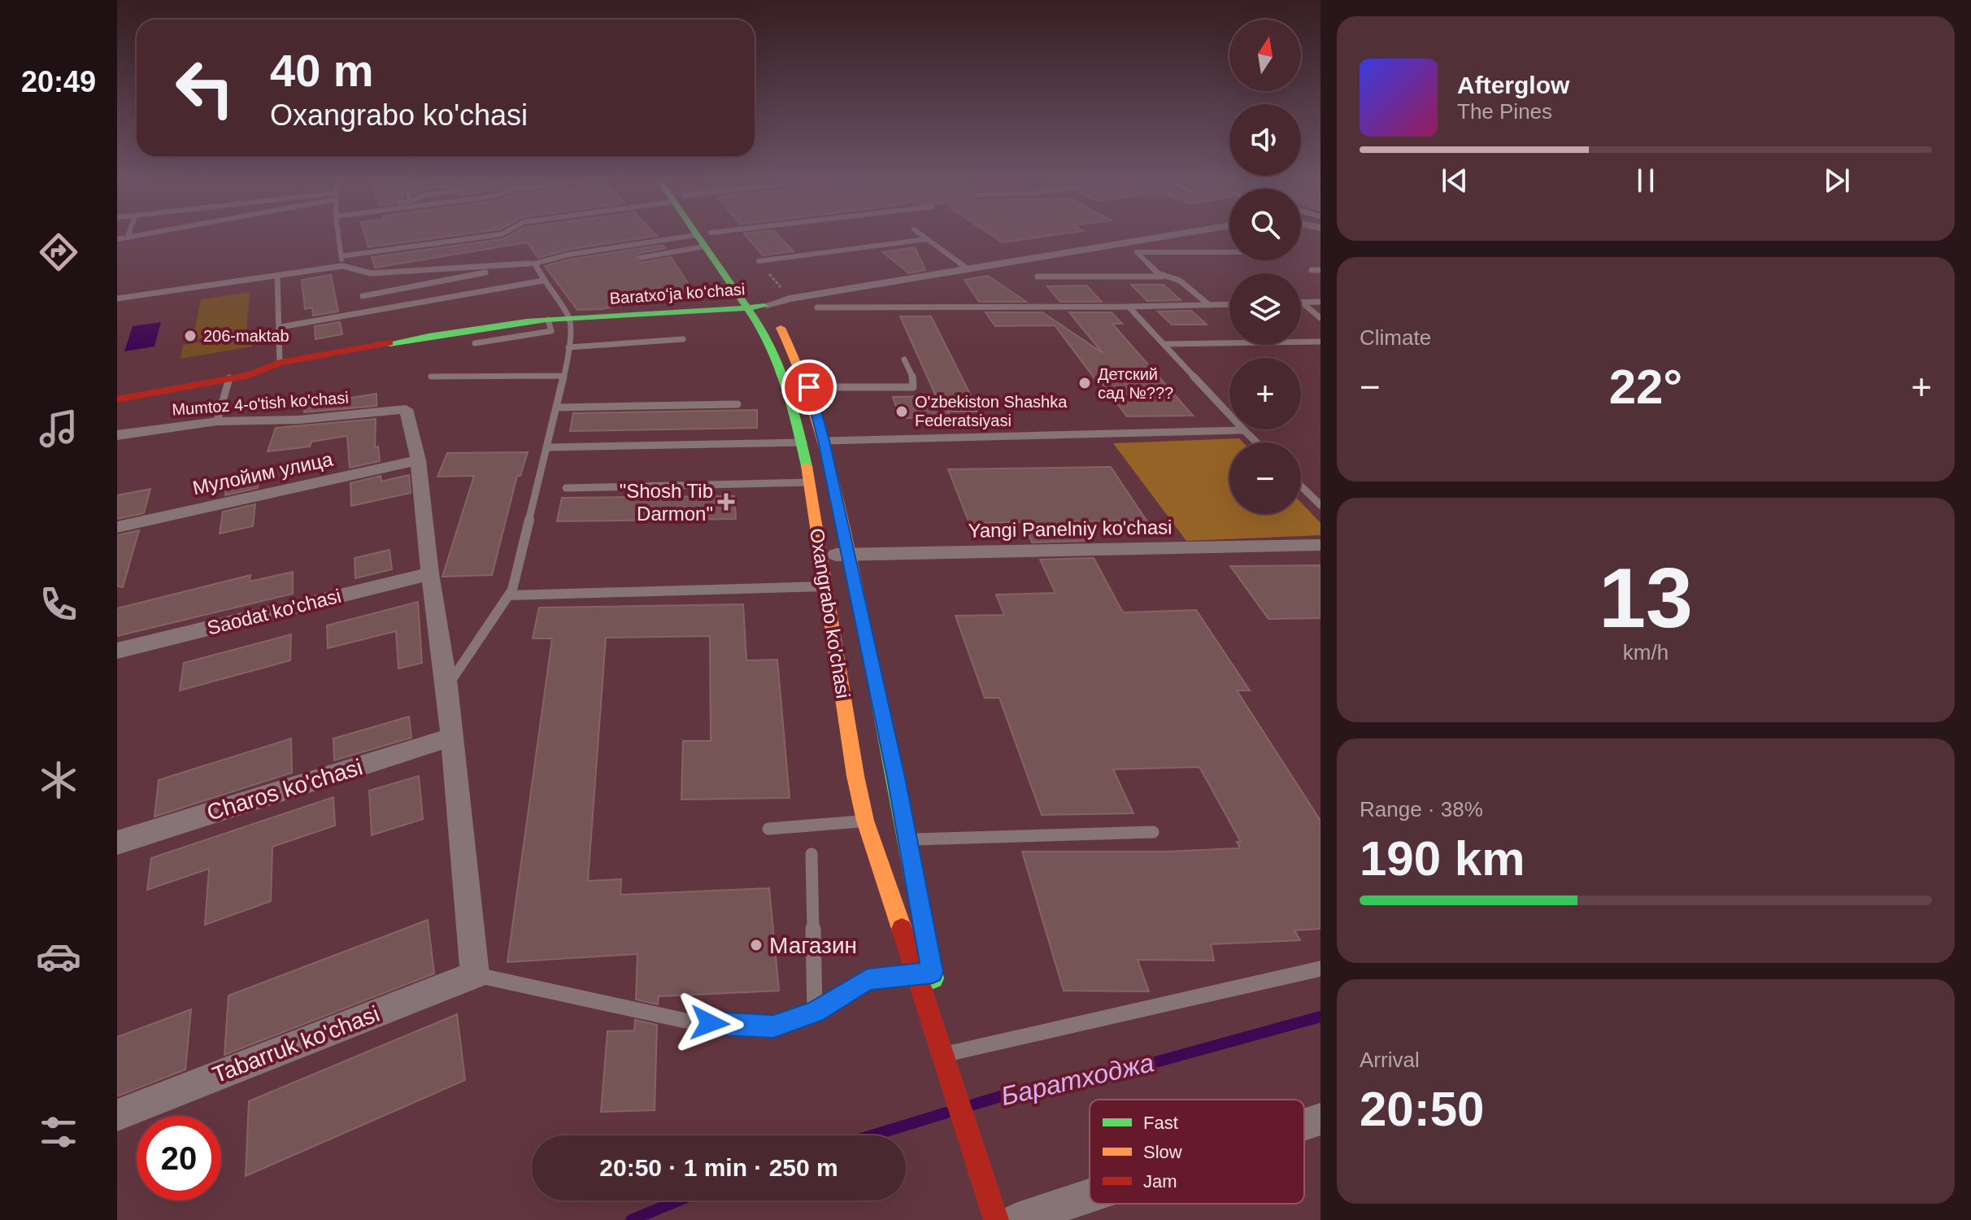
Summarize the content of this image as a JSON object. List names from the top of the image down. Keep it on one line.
{"streets":{"main road":["Baratxoʻja koʻchasi","Oxangrabo ko'chasi"],"street":["Mumtoz 4-o'tish ko'chasi","Мулойим улица","Yangi Panelniy ko'chasi","Saodat ko'chasi","Charos ko'chasi","Tabarruk ko'chasi"]},"crossings":[["Baratxoʻja koʻchasi","Oxangrabo ko'chasi"],["Mumtoz 4-o'tish ko'chasi","Мулойим улица"],["Yangi Panelniy ko'chasi","Oxangrabo ko'chasi"]],"water":["Баратходжа"],"places":{"other":["206-maktab","Детский сад №???","O'zbekiston Shashka Federatsiyasi","Магазин"],"health":["\"Shosh Tib Darmon\""]},"legend":["Fast","Slow","Jam"],"north":"top","page":{"tabs":"20:49","map_buttons":["+","−"],"turn":["40 m","Oxangrabo ko'chasi"],"song":["Afterglow","The Pines"],"tile":["Climate",["13","km/h"],["Range · 38%","190 km"],["Arrival","20:50"]],"heat":["−","22°","+"],"limit":"20","trip":"20:50 · 1 min · 250 m"}}
